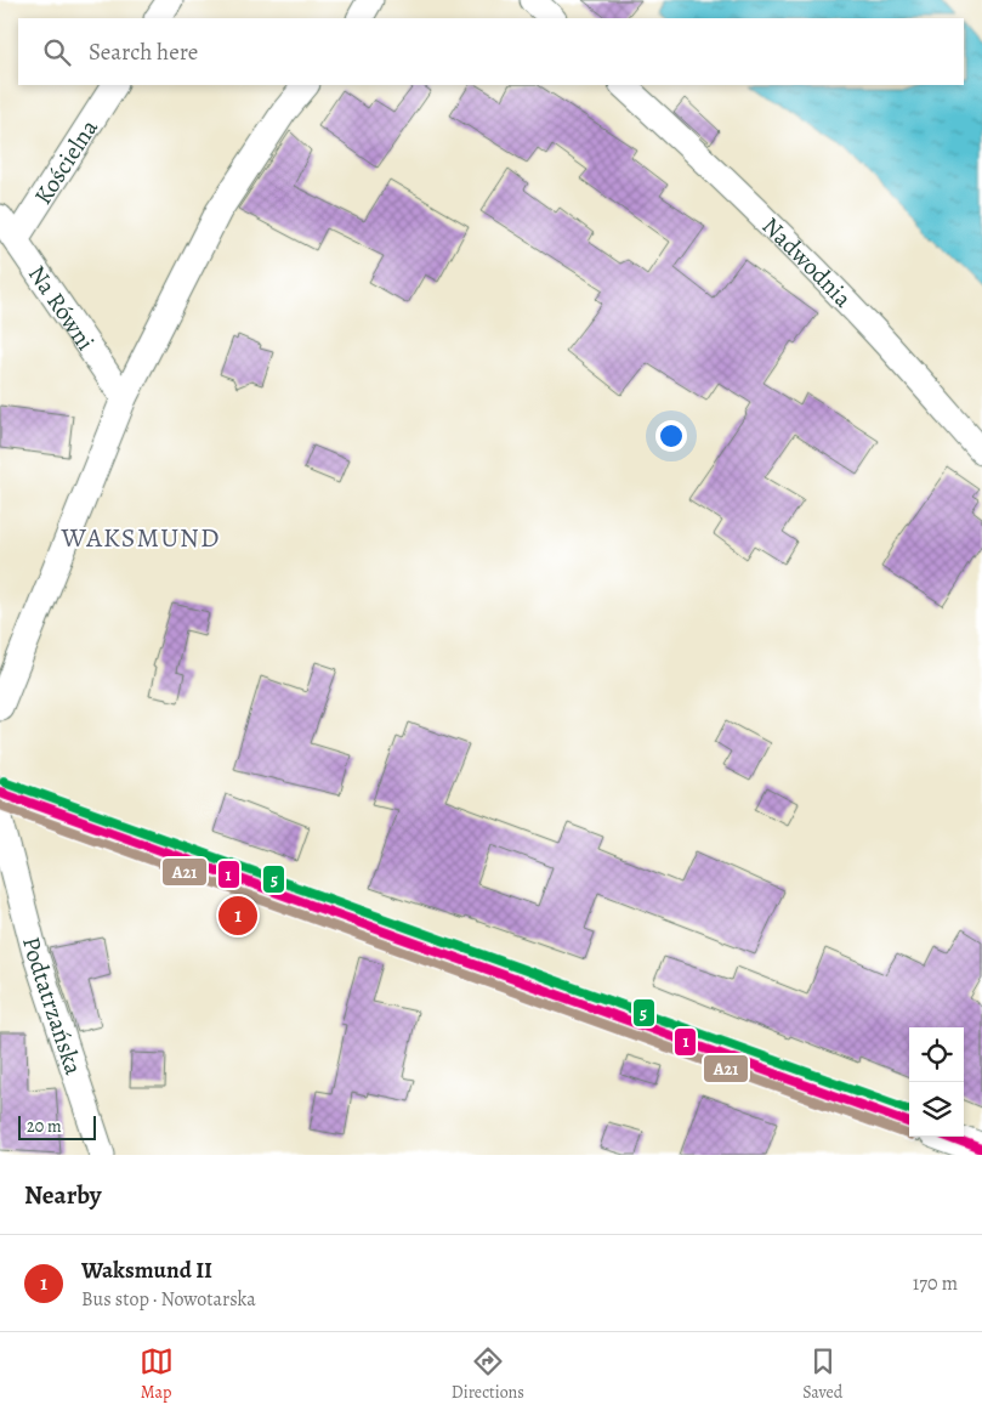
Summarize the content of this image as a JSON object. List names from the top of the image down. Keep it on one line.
{"streets":{"street":["Kościelna","Nadwodnia","Na Równi","Podtatrzańska"]},"crossings":[["Kościelna","Na Równi"]],"districts":["WAKSMUND"],"lines":["transit line 5","transit line 1","transit line A21"],"scale_bar":"20 m","page":{"search":"Search here","pins":"1","scale":"20 m","heading":"Nearby","list":[{"mark":"1","name":"Waksmund II","note":"Bus stop · Nowotarska","value":"170 m"}],"nav":["Map","Directions","Saved"]}}
